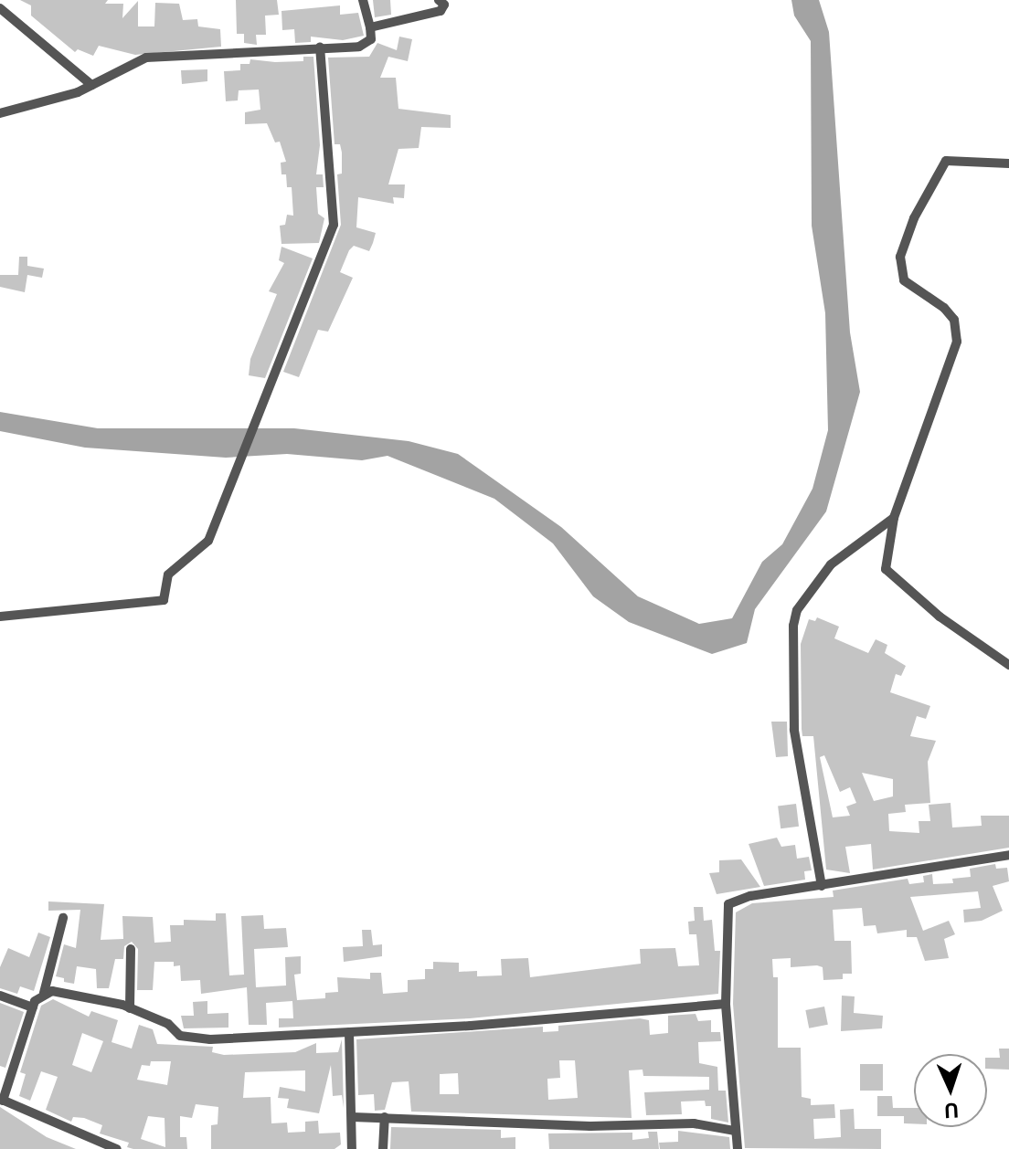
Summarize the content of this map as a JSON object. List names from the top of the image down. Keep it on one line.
{"north":"bottom"}
